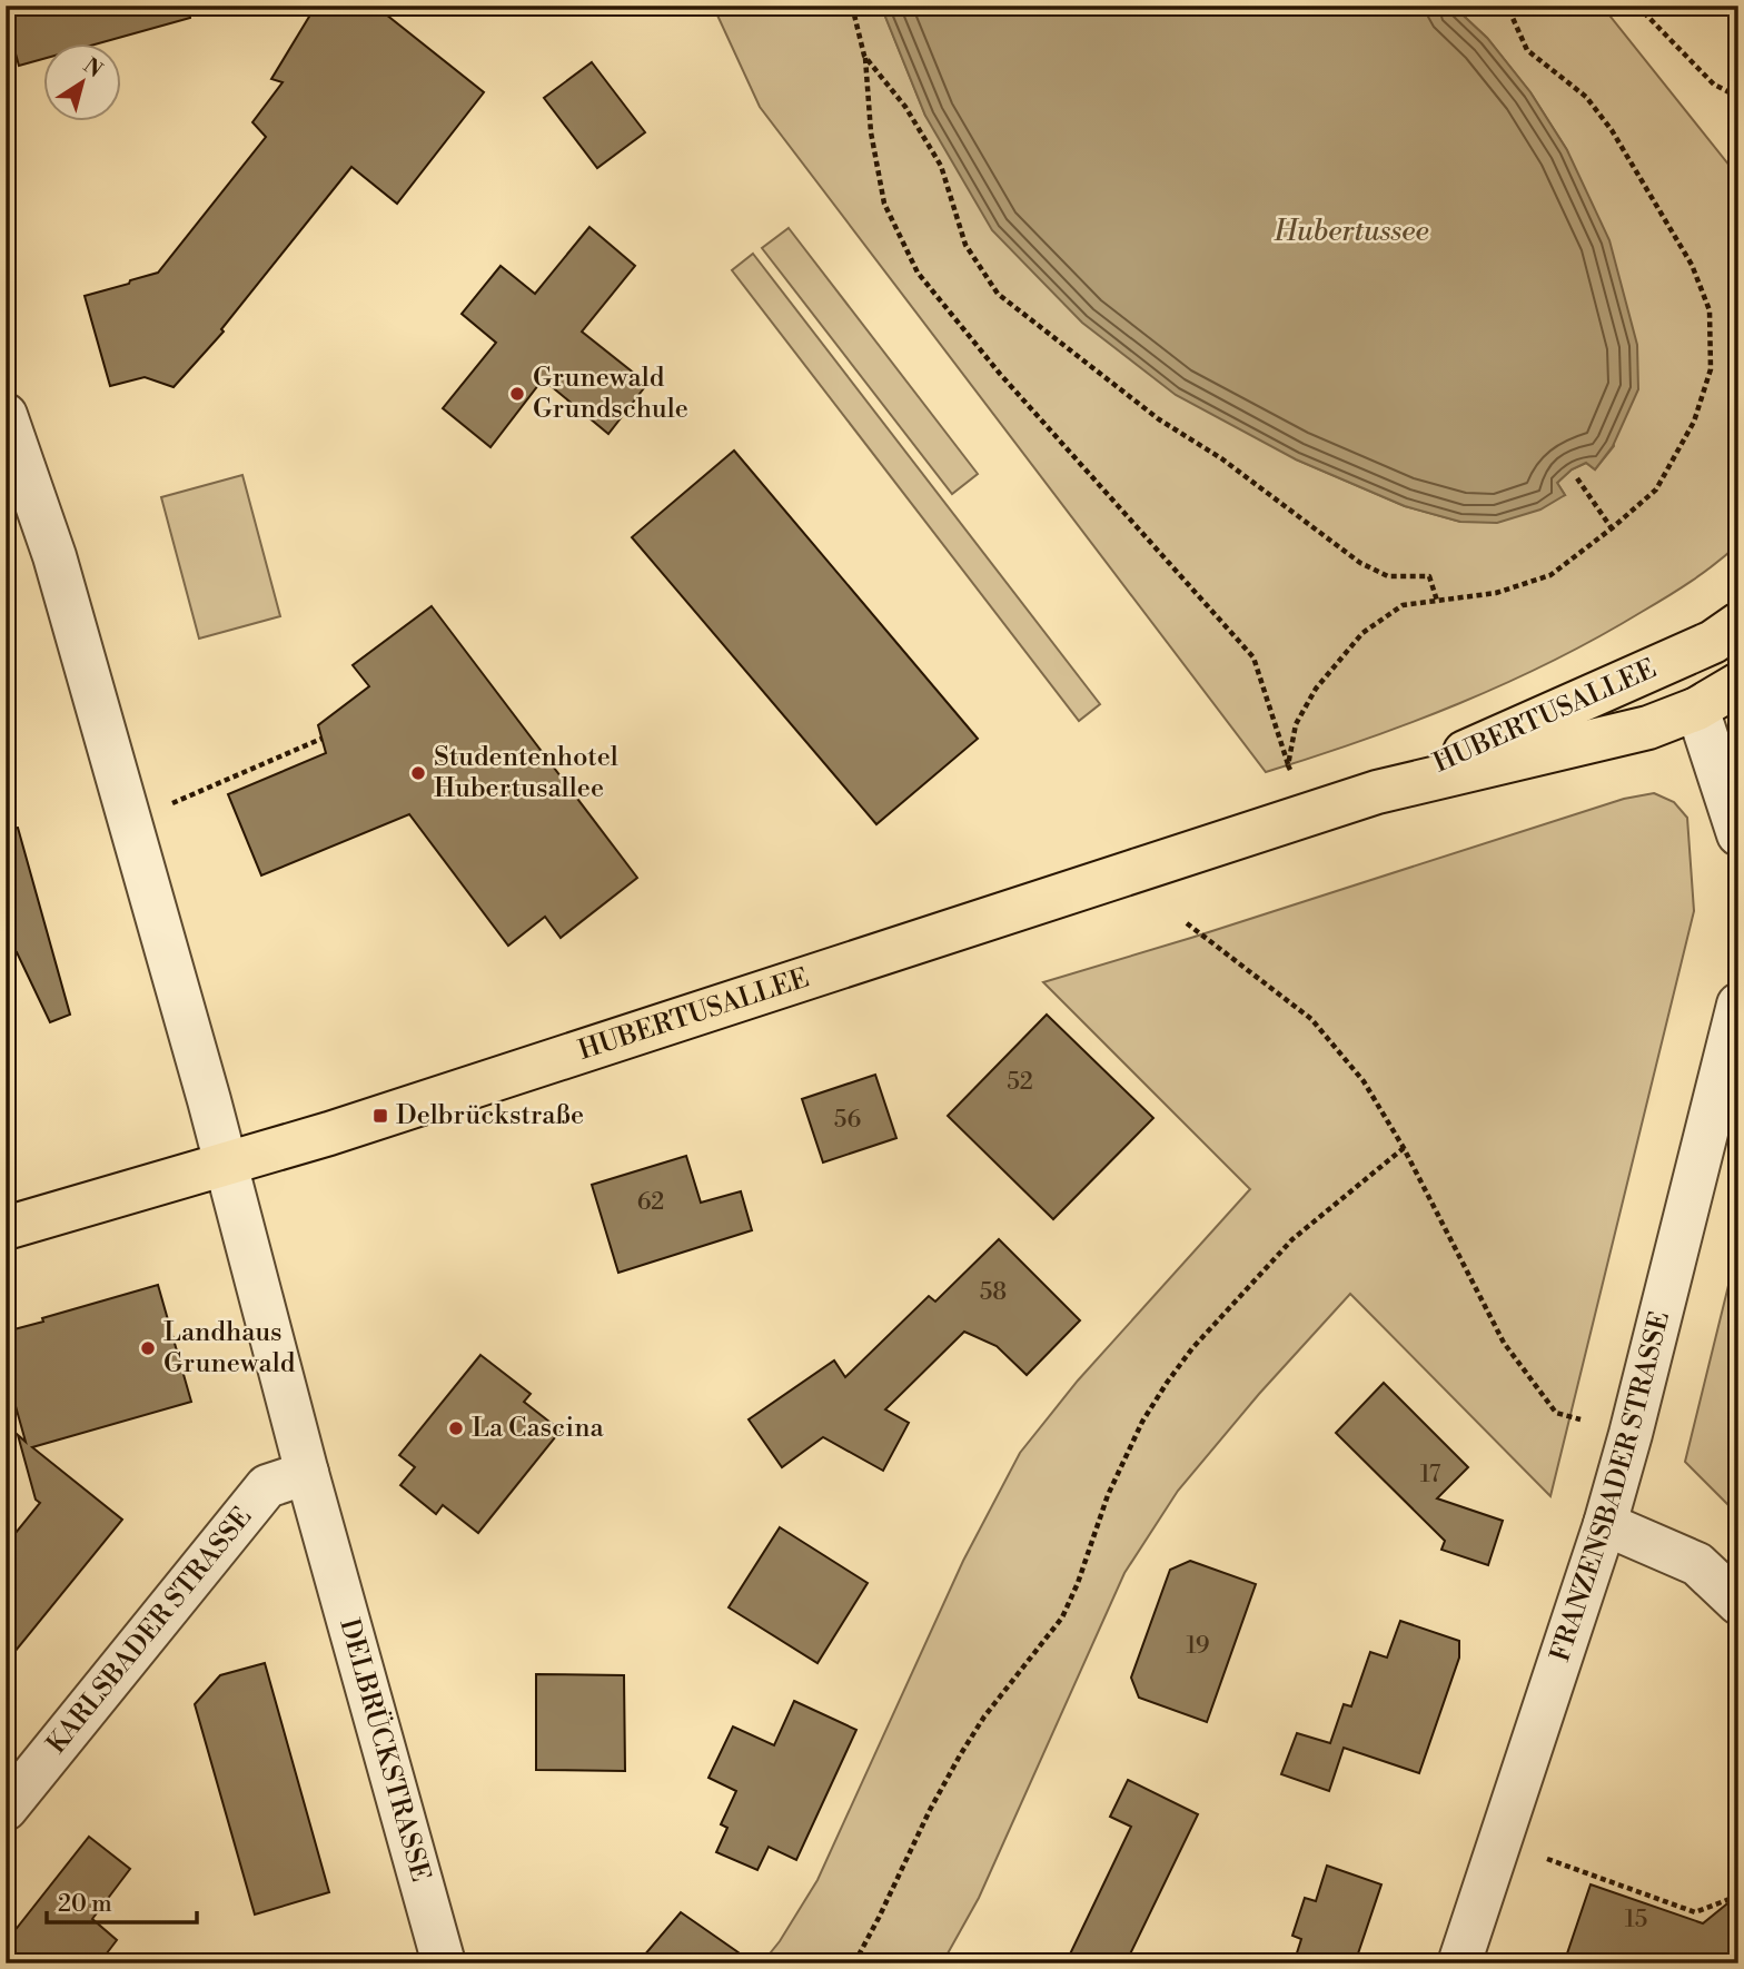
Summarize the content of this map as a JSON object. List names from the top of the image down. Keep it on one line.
{"streets":{"main road":["HUBERTUSALLEE"],"street":["FRANZENSBADER STRASSE","KARLSBADER STRASSE","DELBRÜCKSTRASSE"]},"crossings":[["HUBERTUSALLEE","DELBRÜCKSTRASSE"],["KARLSBADER STRASSE","DELBRÜCKSTRASSE"]],"water":["Hubertussee"],"places":{"other":["Grunewald Grundschule","Studentenhotel Hubertusallee","Landhaus Grunewald","La Cascina"],"transit":["Delbrückstraße"]},"house_numbers":["52","56","62","58","17","19","15"],"scale_bar":"20 m","north":"top right"}
